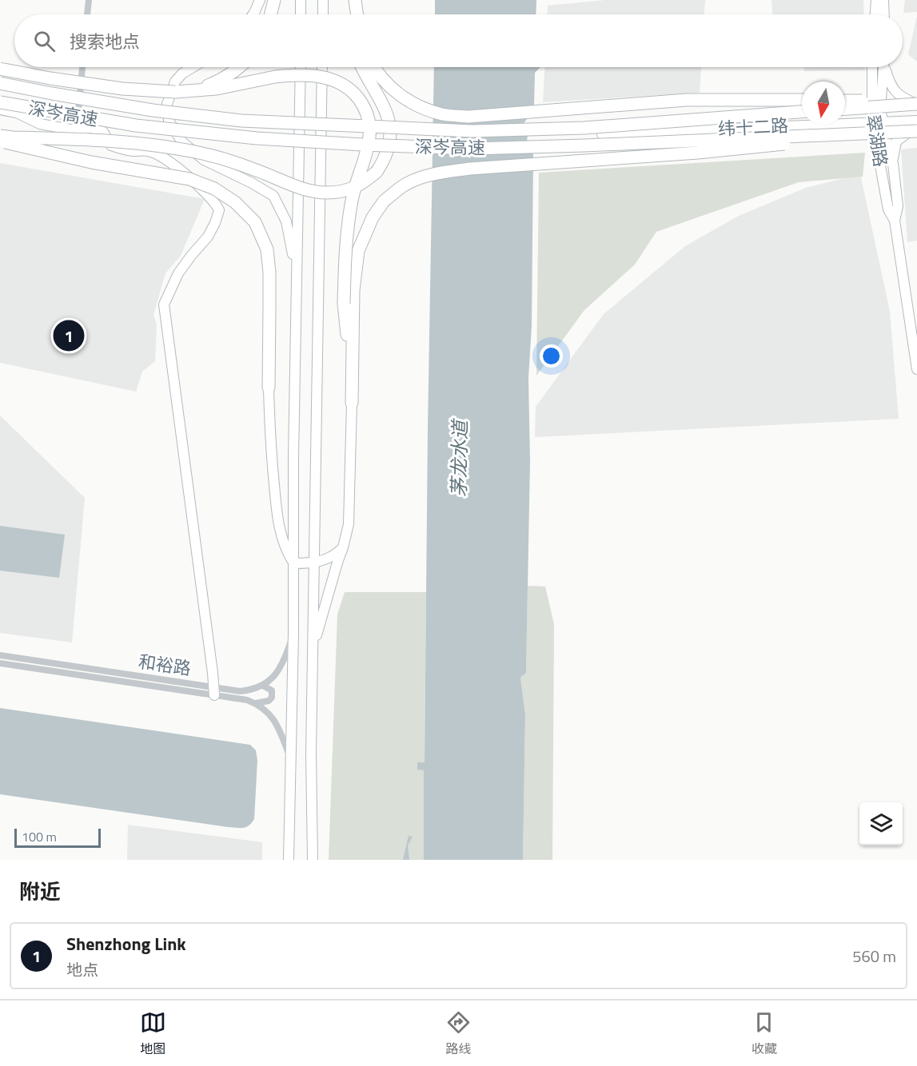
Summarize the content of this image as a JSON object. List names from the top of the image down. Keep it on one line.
{"streets":{"highway":["深岑高速"],"street":["纬十二路","翠湖路","和裕路"]},"crossings":[["纬十二路","翠湖路"]],"water":["茅龙水道"],"scale_bar":"100 m","north":"bottom","page":{"search":"搜索地点","pins":"1","scale":"100 m","heading":"附近","list":[{"mark":"1","name":"Shenzhong Link","note":"地点","value":"560 m"}],"nav":["地图","路线","收藏"]}}
